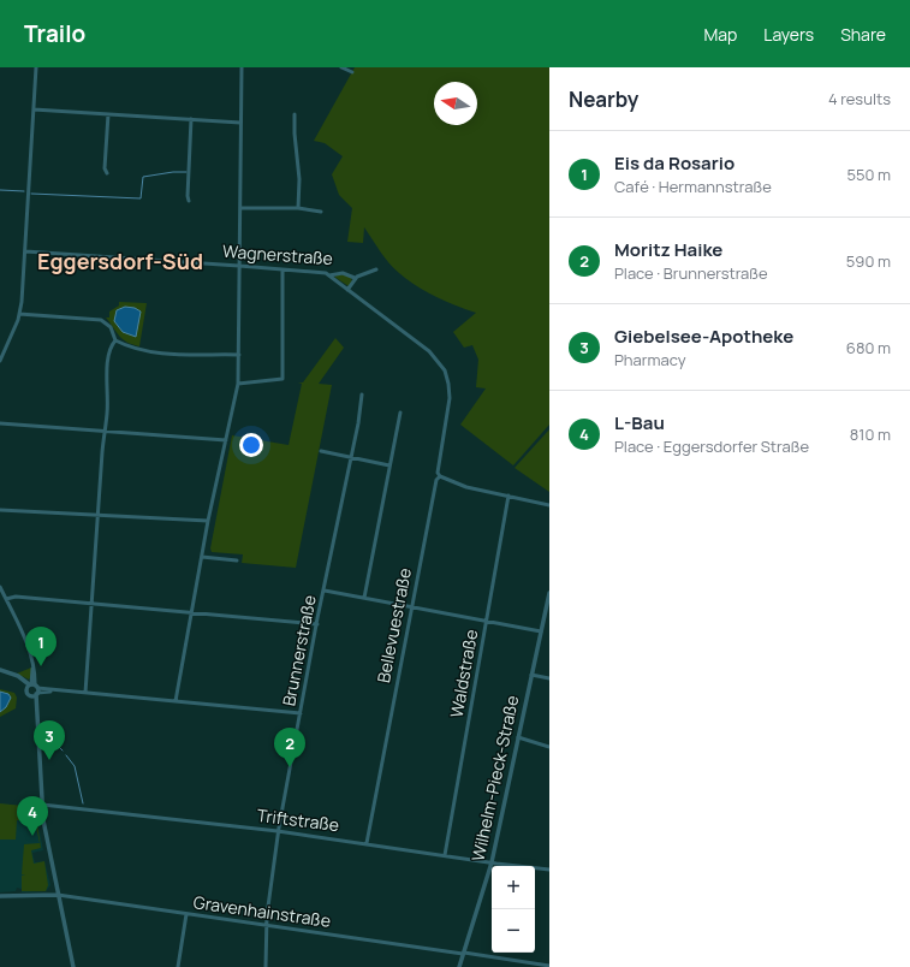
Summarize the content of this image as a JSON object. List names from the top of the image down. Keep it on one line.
{"streets":{"street":["Wagnerstraße","Bellevuestraße","Brunnerstraße","Waldstraße","Wilhelm-Pieck-Straße","Triftstraße","Gravenhainstraße"]},"crossings":[["Wagnerstraße","Bellevuestraße"],["Bellevuestraße","Triftstraße"],["Brunnerstraße","Triftstraße"],["Brunnerstraße","Gravenhainstraße"],["Waldstraße","Triftstraße"],["Wilhelm-Pieck-Straße","Triftstraße"],["Wilhelm-Pieck-Straße","Gravenhainstraße"]],"districts":["Eggersdorf-Süd"],"north":"left","page":{"header":"Trailo","nav":["Map","Layers","Share"],"heading":["Nearby","4 results"],"list":[{"mark":"1","name":"Eis da Rosario","note":"Café · Hermannstraße","value":"550 m"},{"mark":"2","name":"Moritz Haike","note":"Place · Brunnerstraße","value":"590 m"},{"mark":"3","name":"Giebelsee-Apotheke","note":"Pharmacy","value":"680 m"},{"mark":"4","name":"L-Bau","note":"Place · Eggersdorfer Straße","value":"810 m"}],"pins":["1","3","2","4"],"map_buttons":["+","−"]}}
